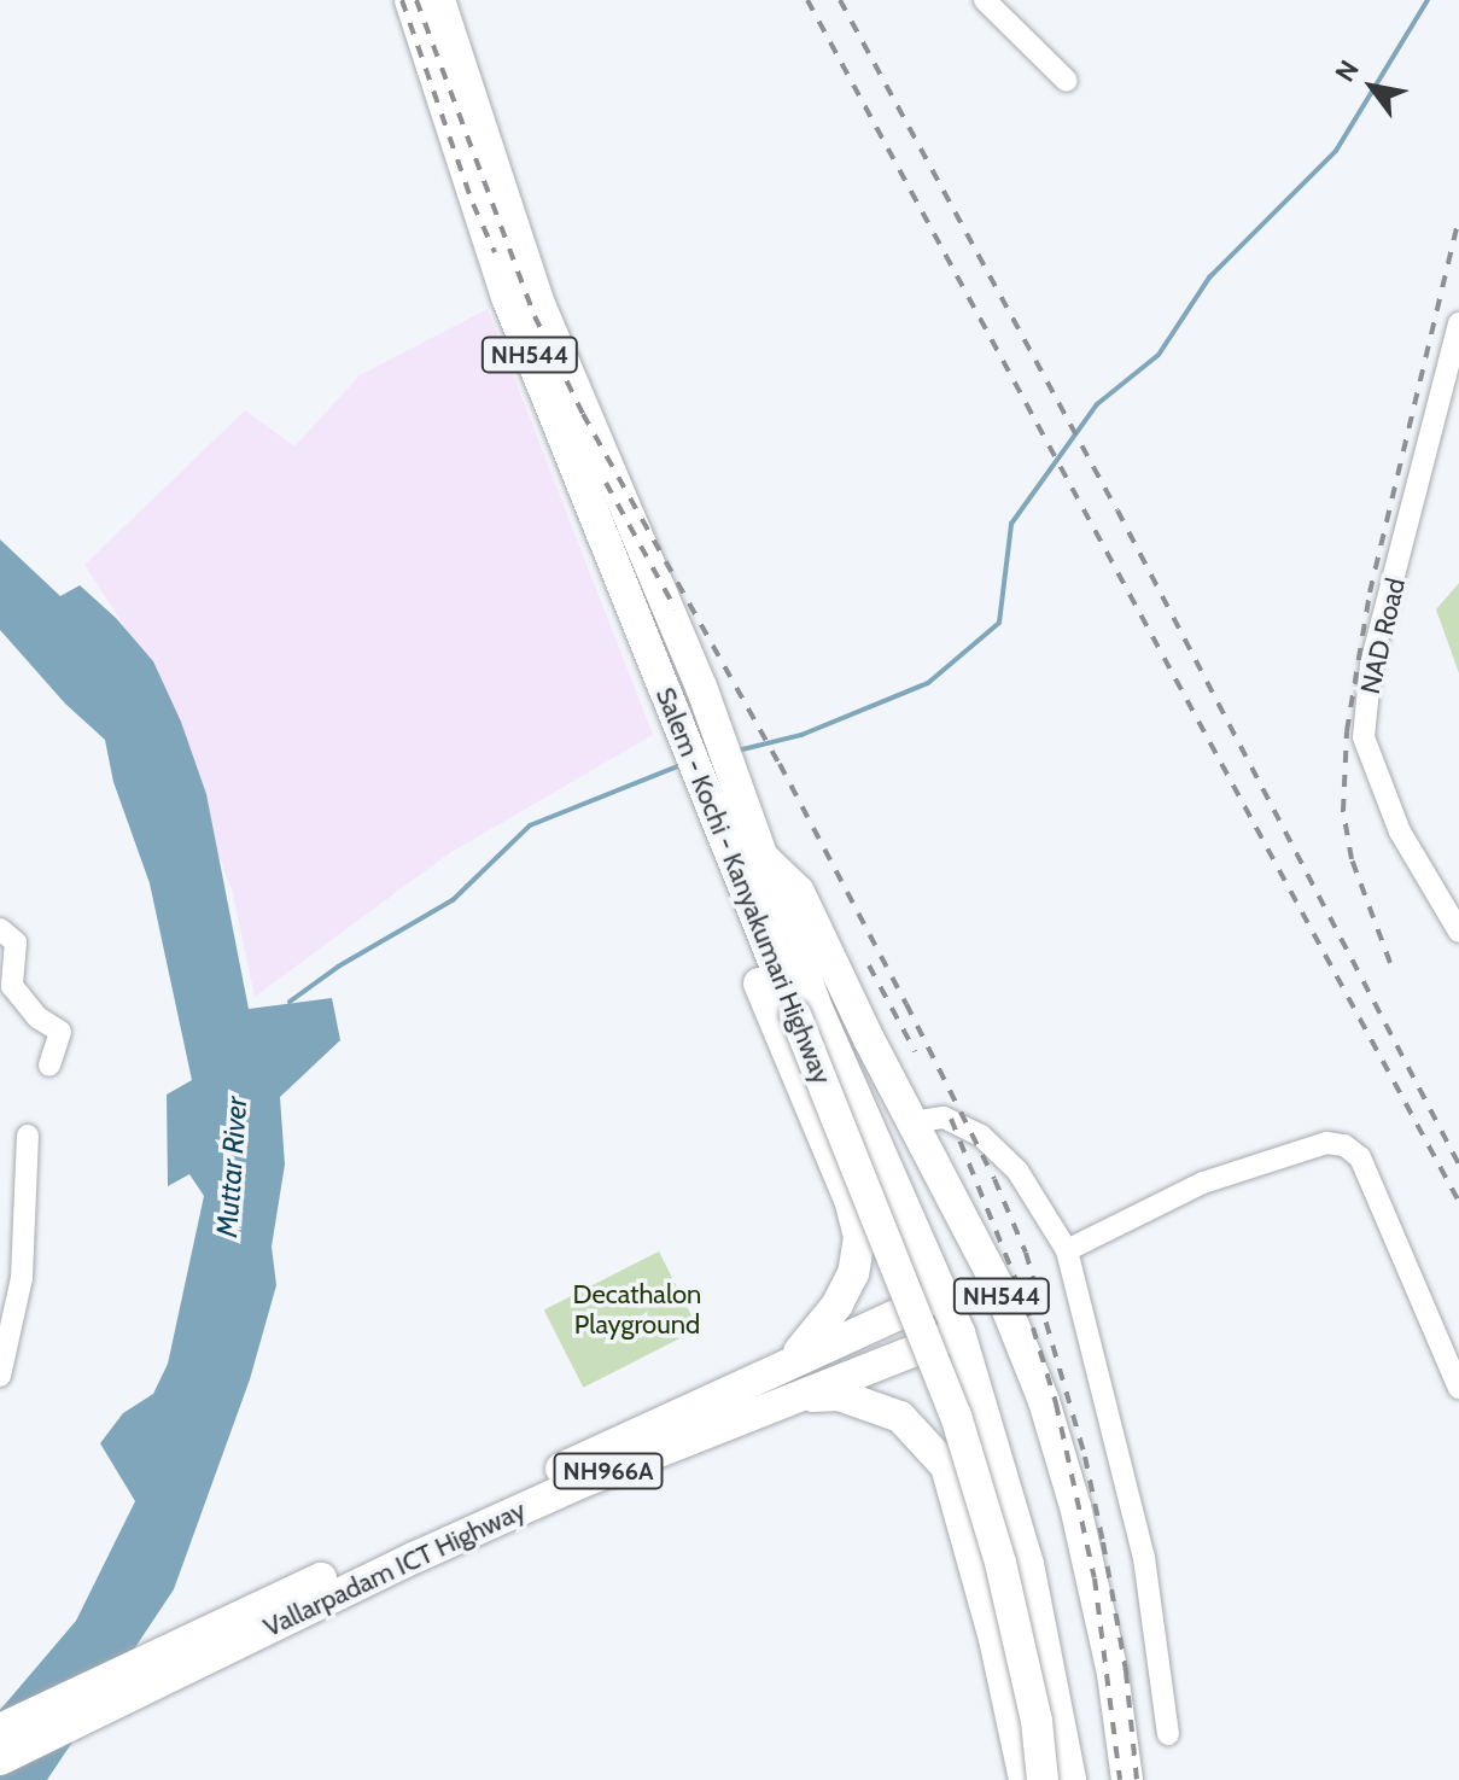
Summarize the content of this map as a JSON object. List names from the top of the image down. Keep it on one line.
{"streets":{"highway":["NH544","Salem - Kochi - Kanyakumari Highway","NH966A","Vallarpadam ICT Highway"],"street":["NAD Road"]},"crossings":[["NH544","Salem - Kochi - Kanyakumari Highway"],["Salem - Kochi - Kanyakumari Highway","Vallarpadam ICT Highway"]],"water":["Muttar River"],"parks":["Decathalon Playground"],"north":"top left"}
